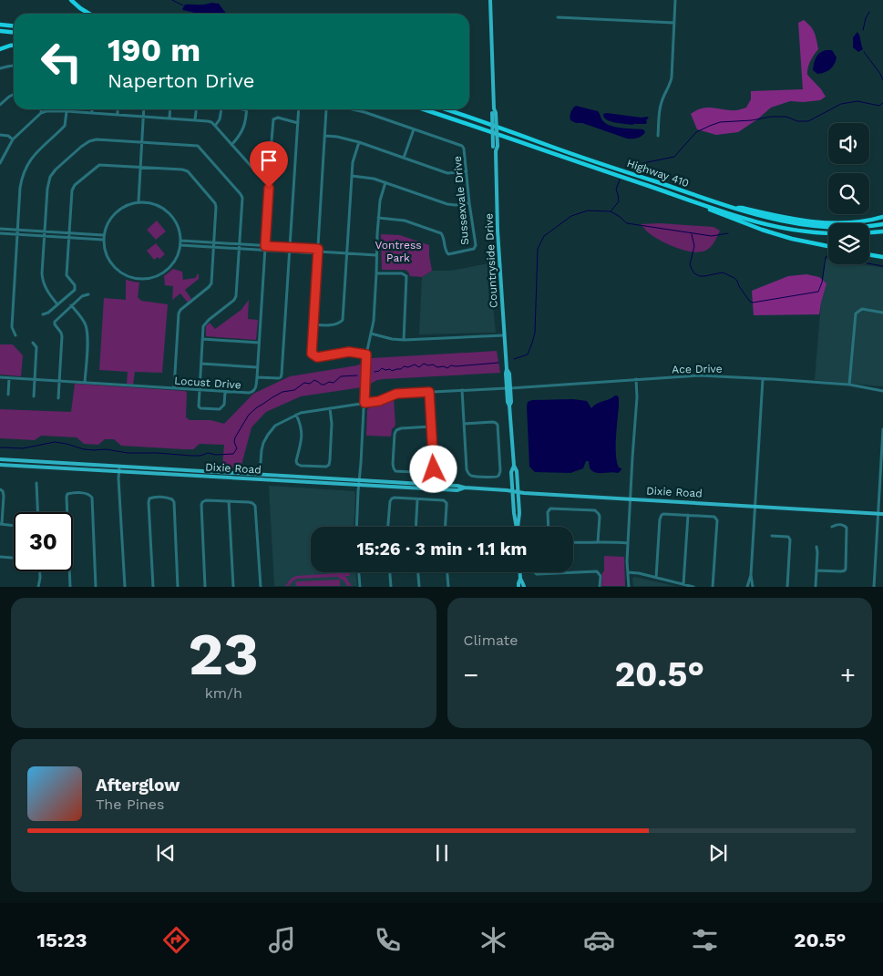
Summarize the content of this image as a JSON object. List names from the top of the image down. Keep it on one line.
{"streets":{"highway":["Highway 410"],"main road":["Countryside Drive","Dixie Road"],"street":["Sussexvale Drive","Ace Drive","Locust Drive"]},"crossings":[["Countryside Drive","Ace Drive"],["Countryside Drive","Dixie Road"],["Ace Drive","Dixie Road"]],"parks":["Vontress Park"],"page":{"turn":["190 m","Naperton Drive"],"limit":"30","trip":"15:26 · 3 min · 1.1 km","tile":[["23","km/h"],"Climate"],"heat":["−","20.5°","+"],"song":["Afterglow","The Pines"],"tabs":["15:23","20.5°"]}}
